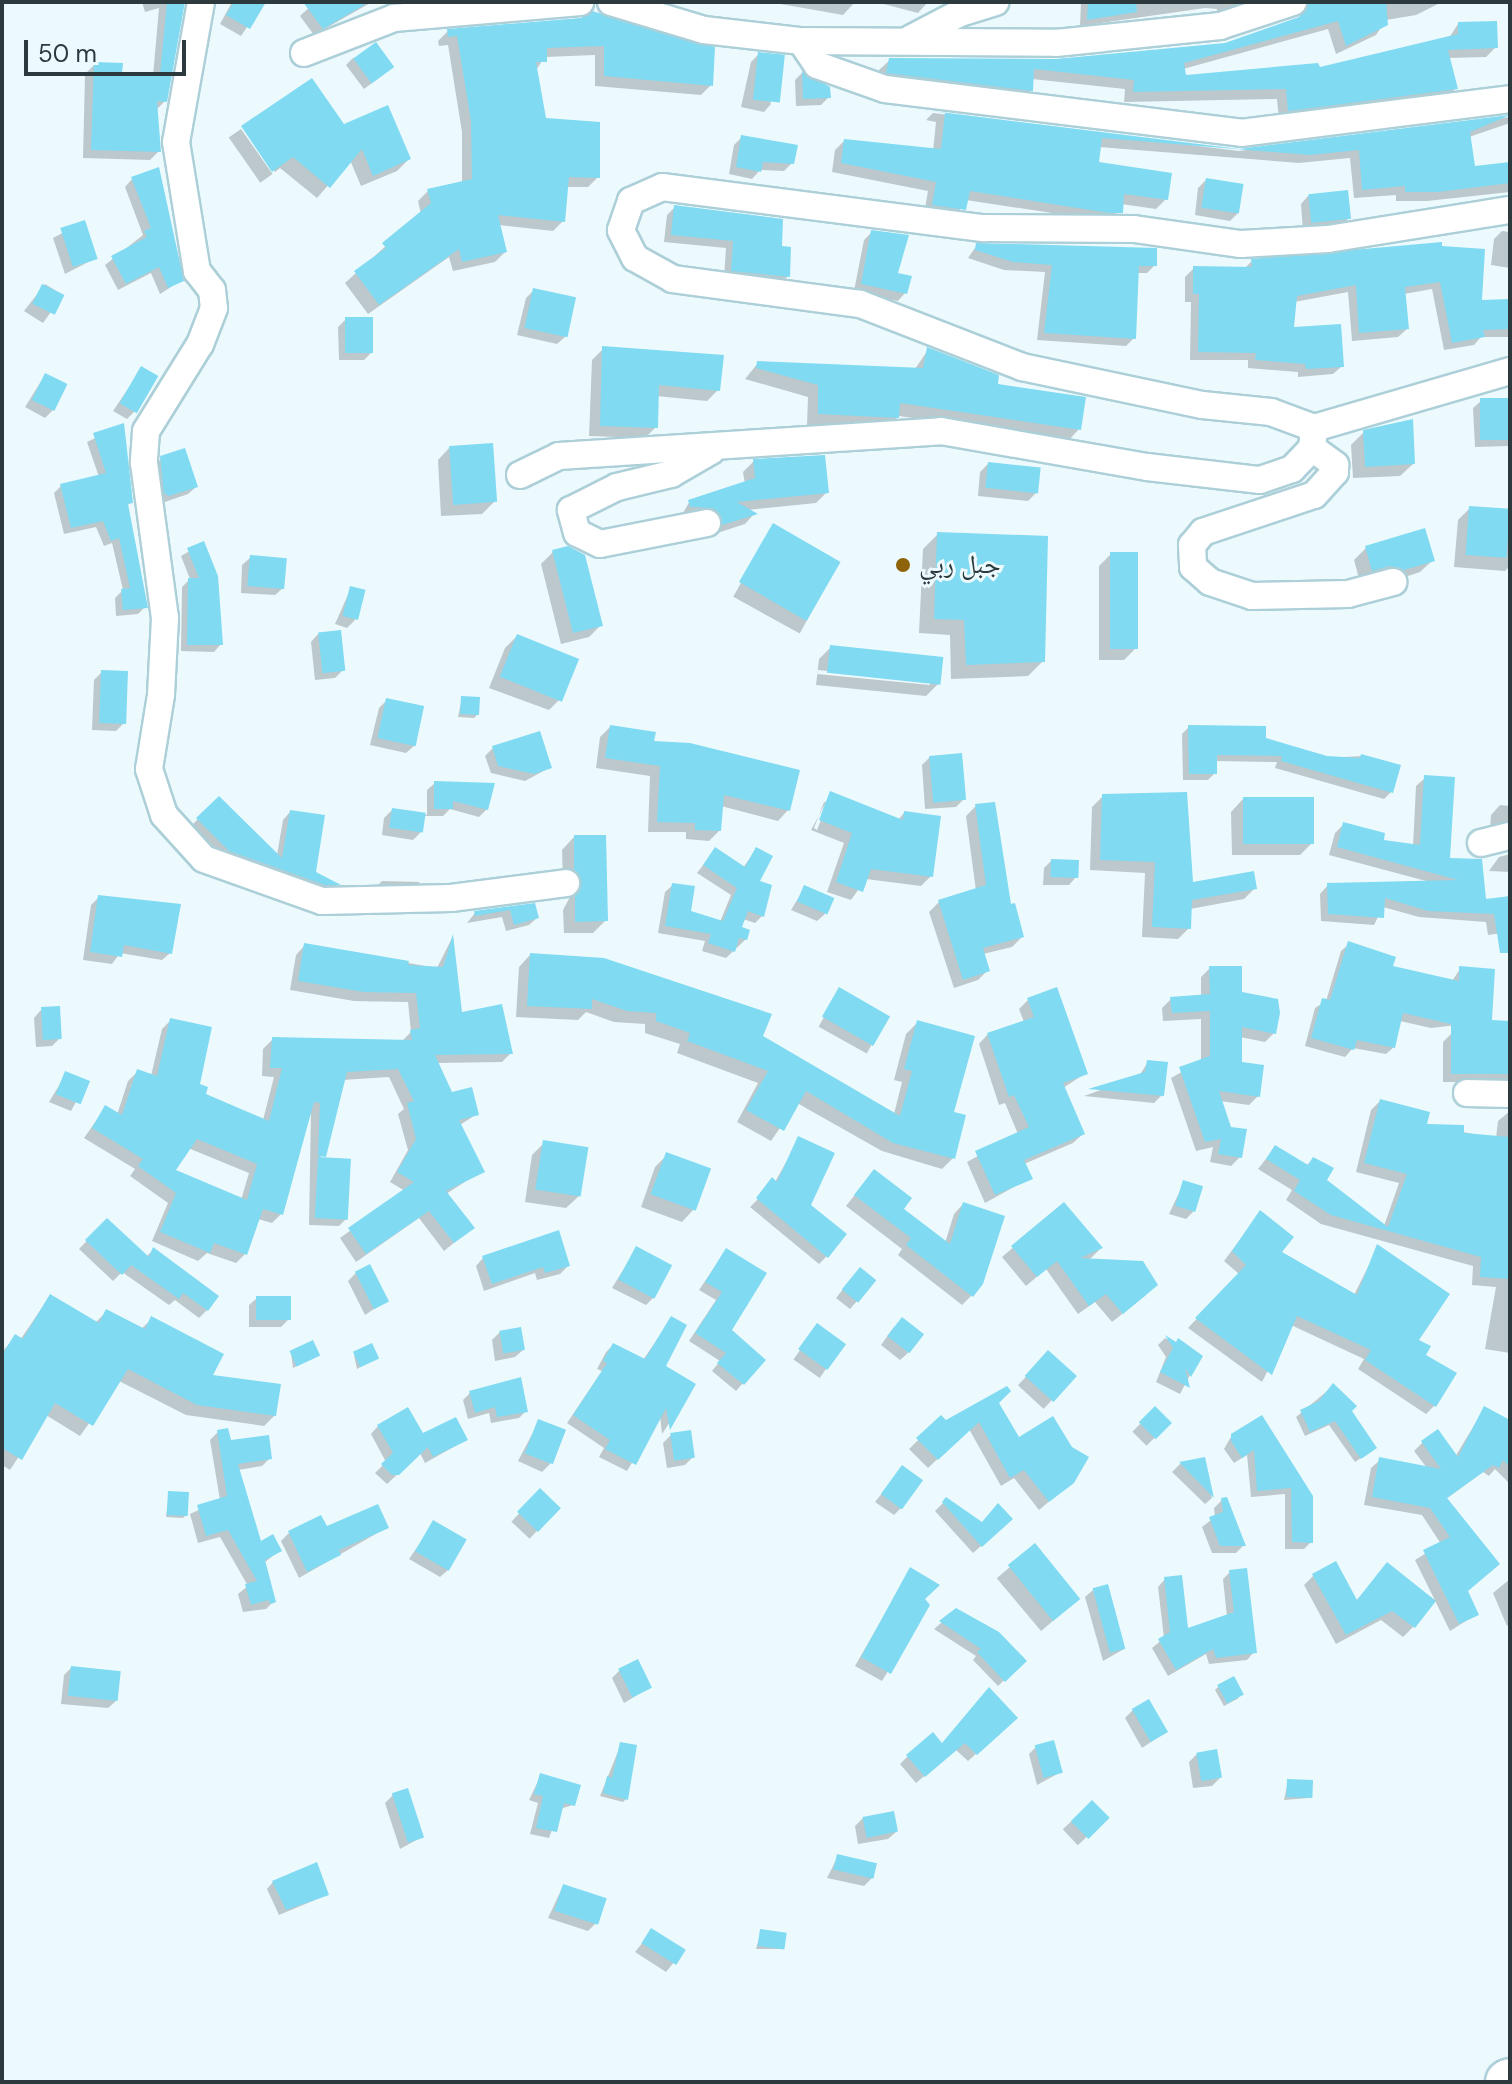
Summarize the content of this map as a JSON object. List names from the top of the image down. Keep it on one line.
{"places":["جبل ربي"],"scale_bar":"50 m"}
